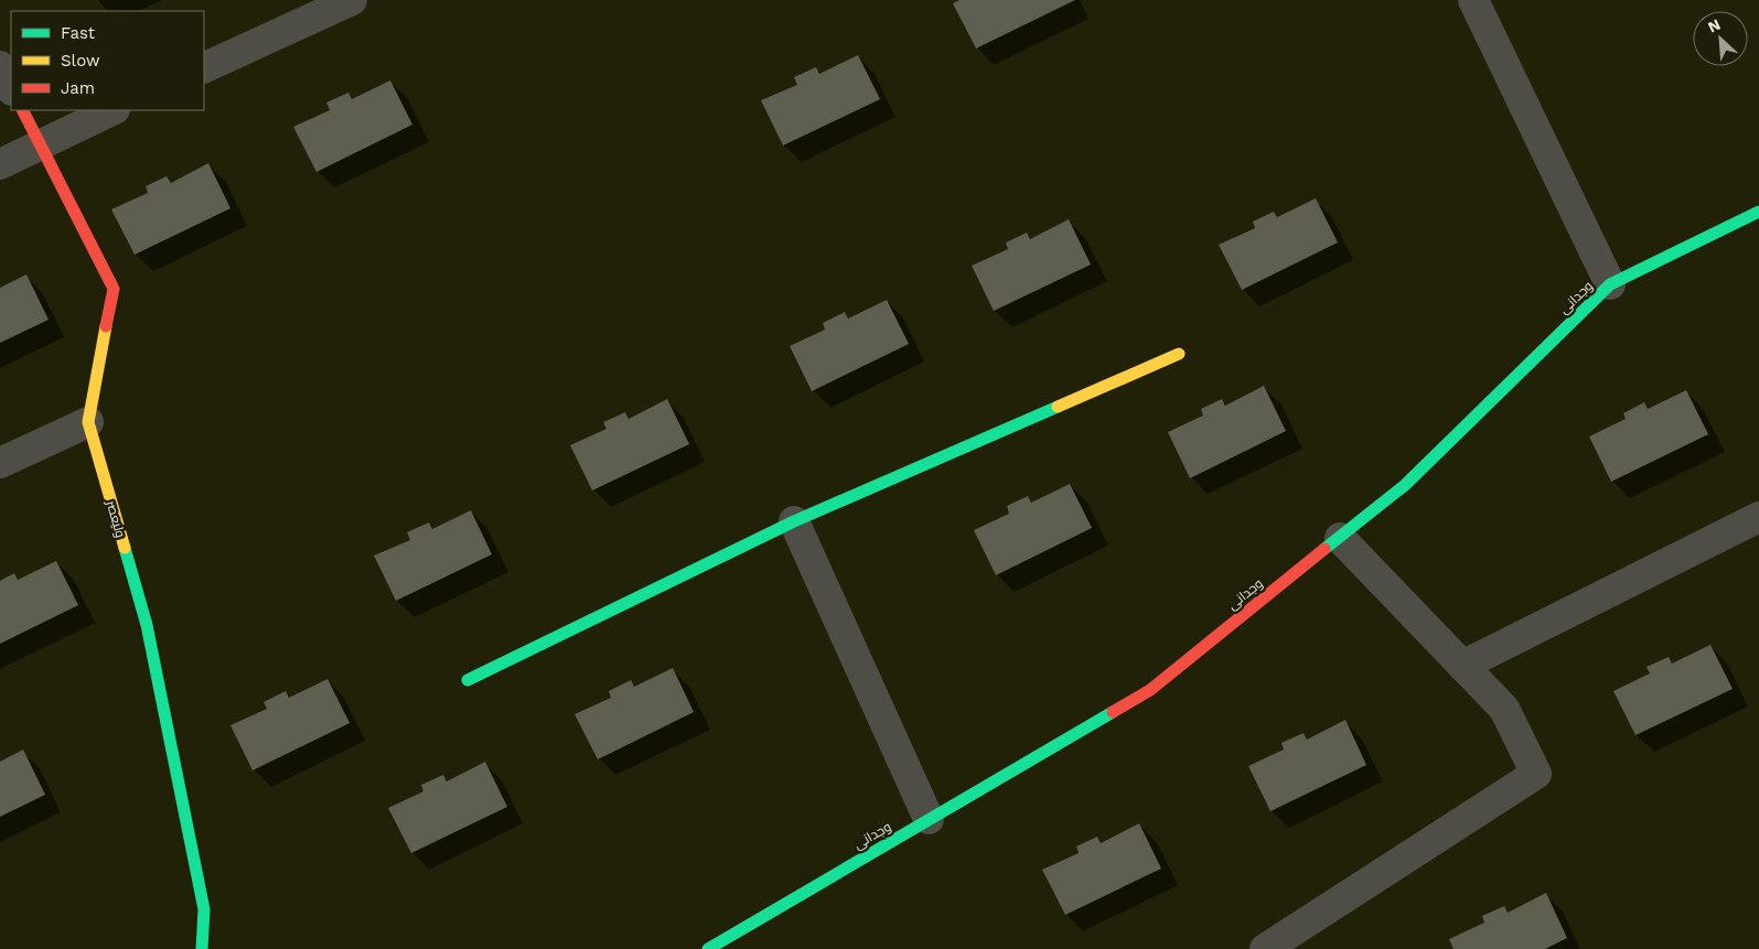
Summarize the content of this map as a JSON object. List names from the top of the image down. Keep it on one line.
{"streets":{"street":["وجدانی","ولیعصر"]},"legend":["Fast","Slow","Jam"],"north":"top left"}
